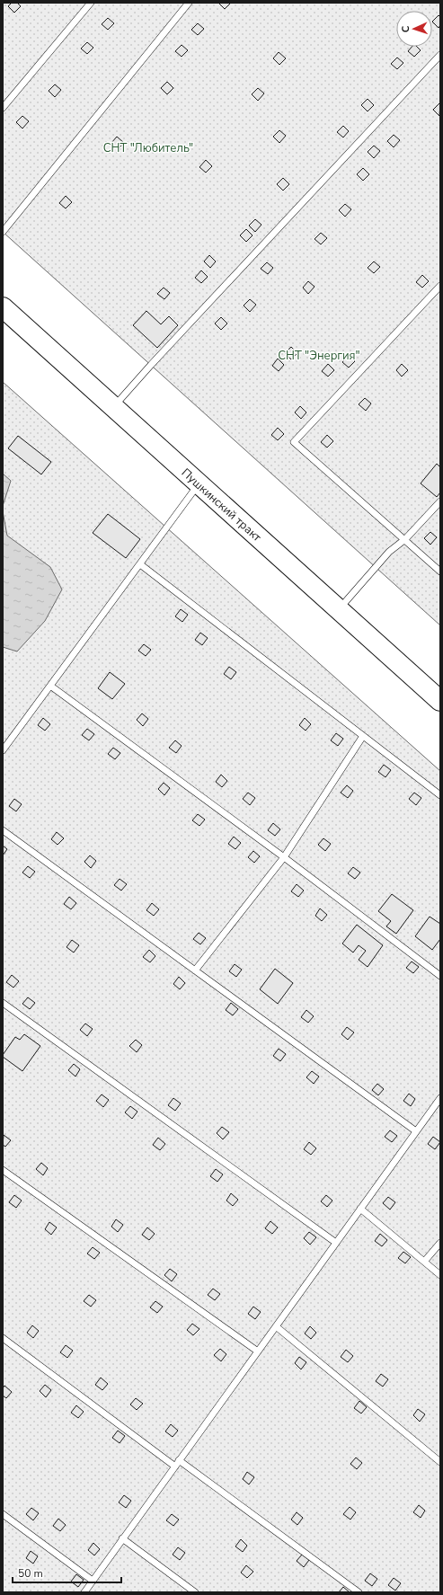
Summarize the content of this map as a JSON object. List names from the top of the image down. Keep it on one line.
{"streets":{"main road":["Пушкинский тракт"]},"parks":["СНТ \"Любитель\"","СНТ \"Энергия\""],"scale_bar":"50 m","north":"left"}
